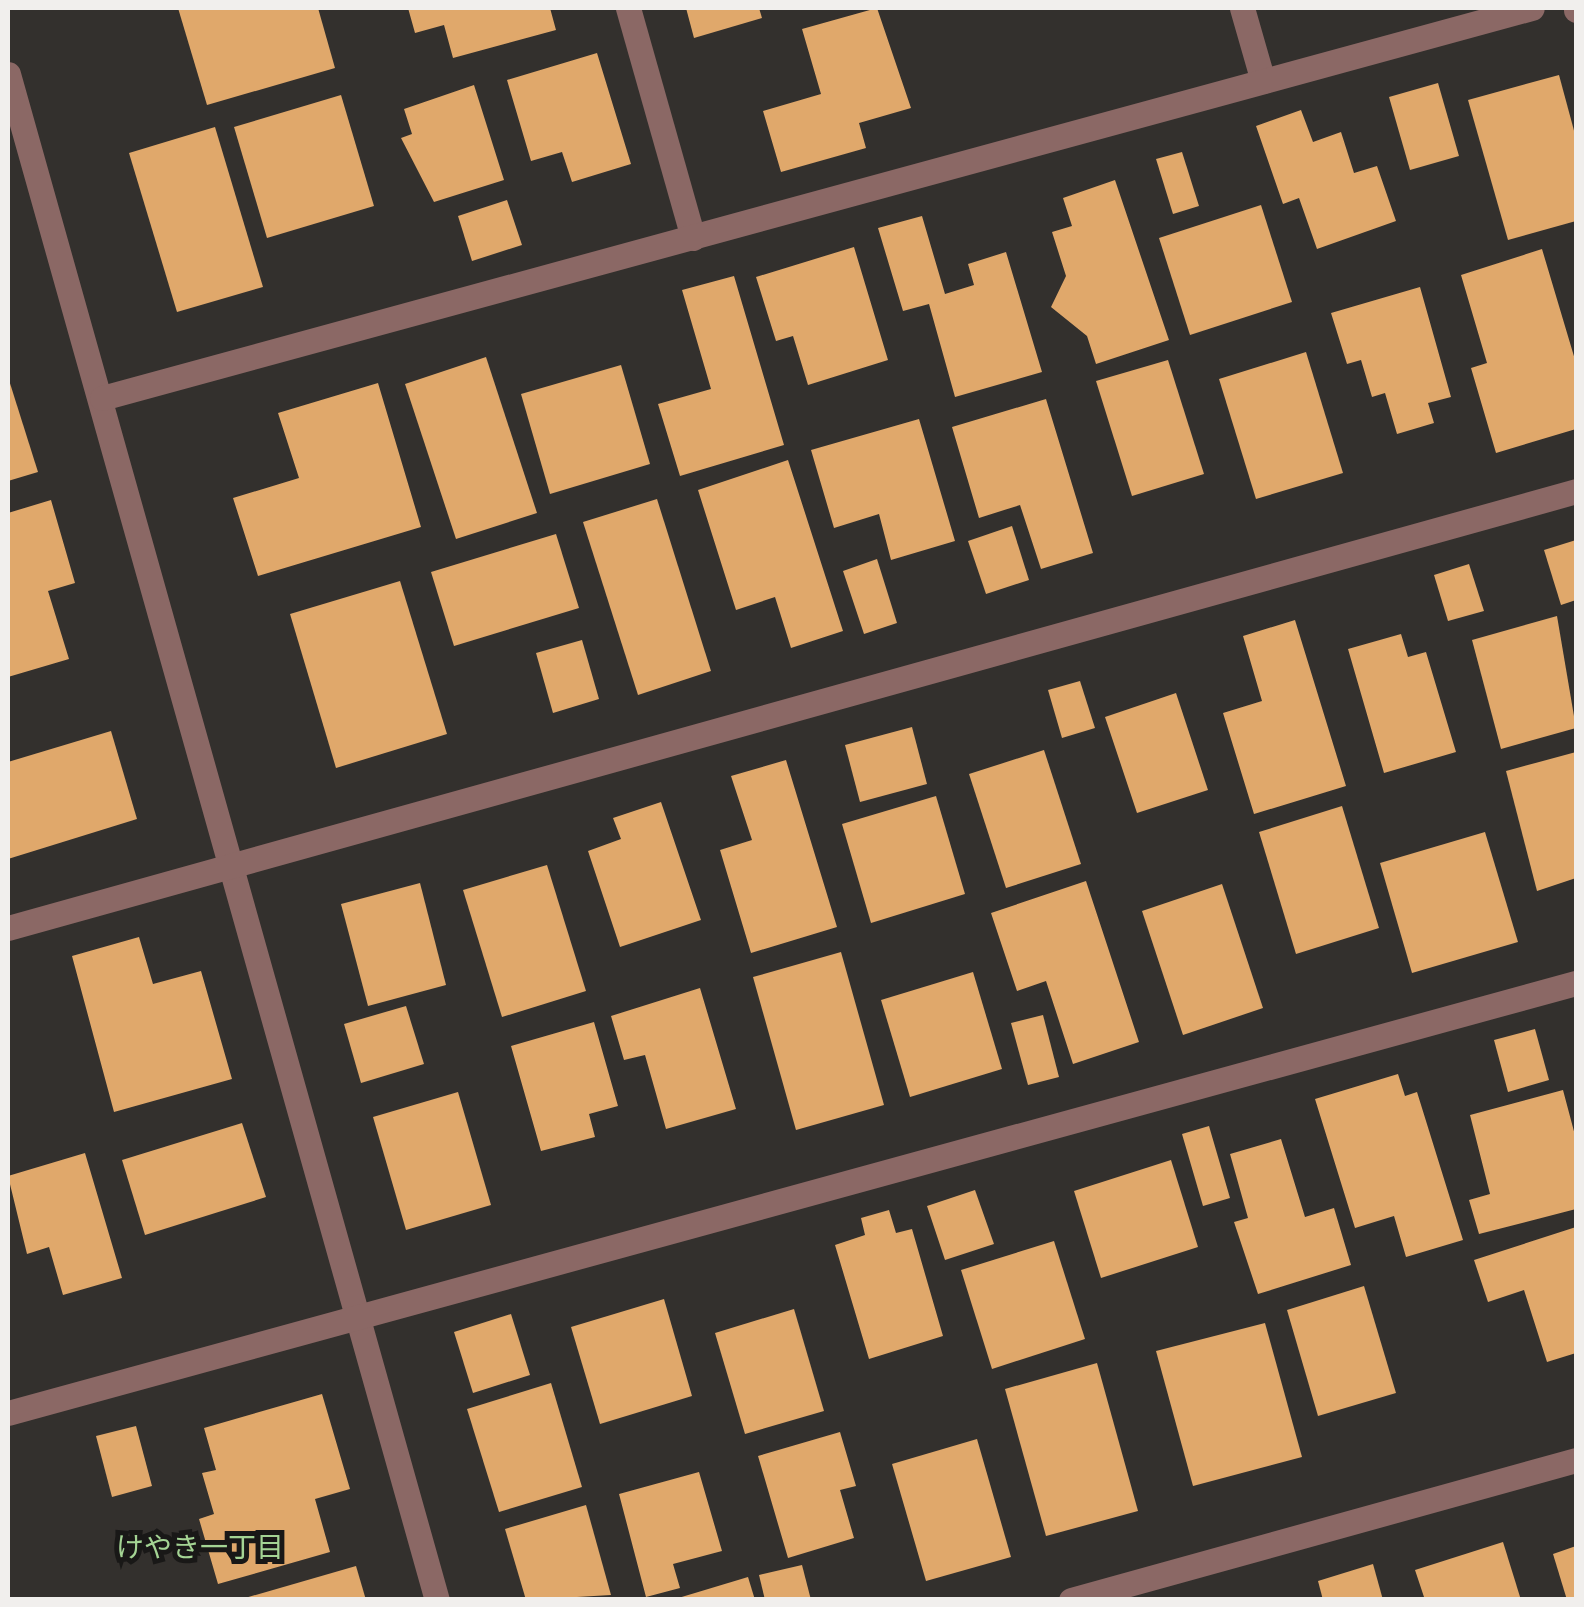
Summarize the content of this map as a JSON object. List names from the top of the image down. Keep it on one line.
{"districts":["けやき一丁目"]}
